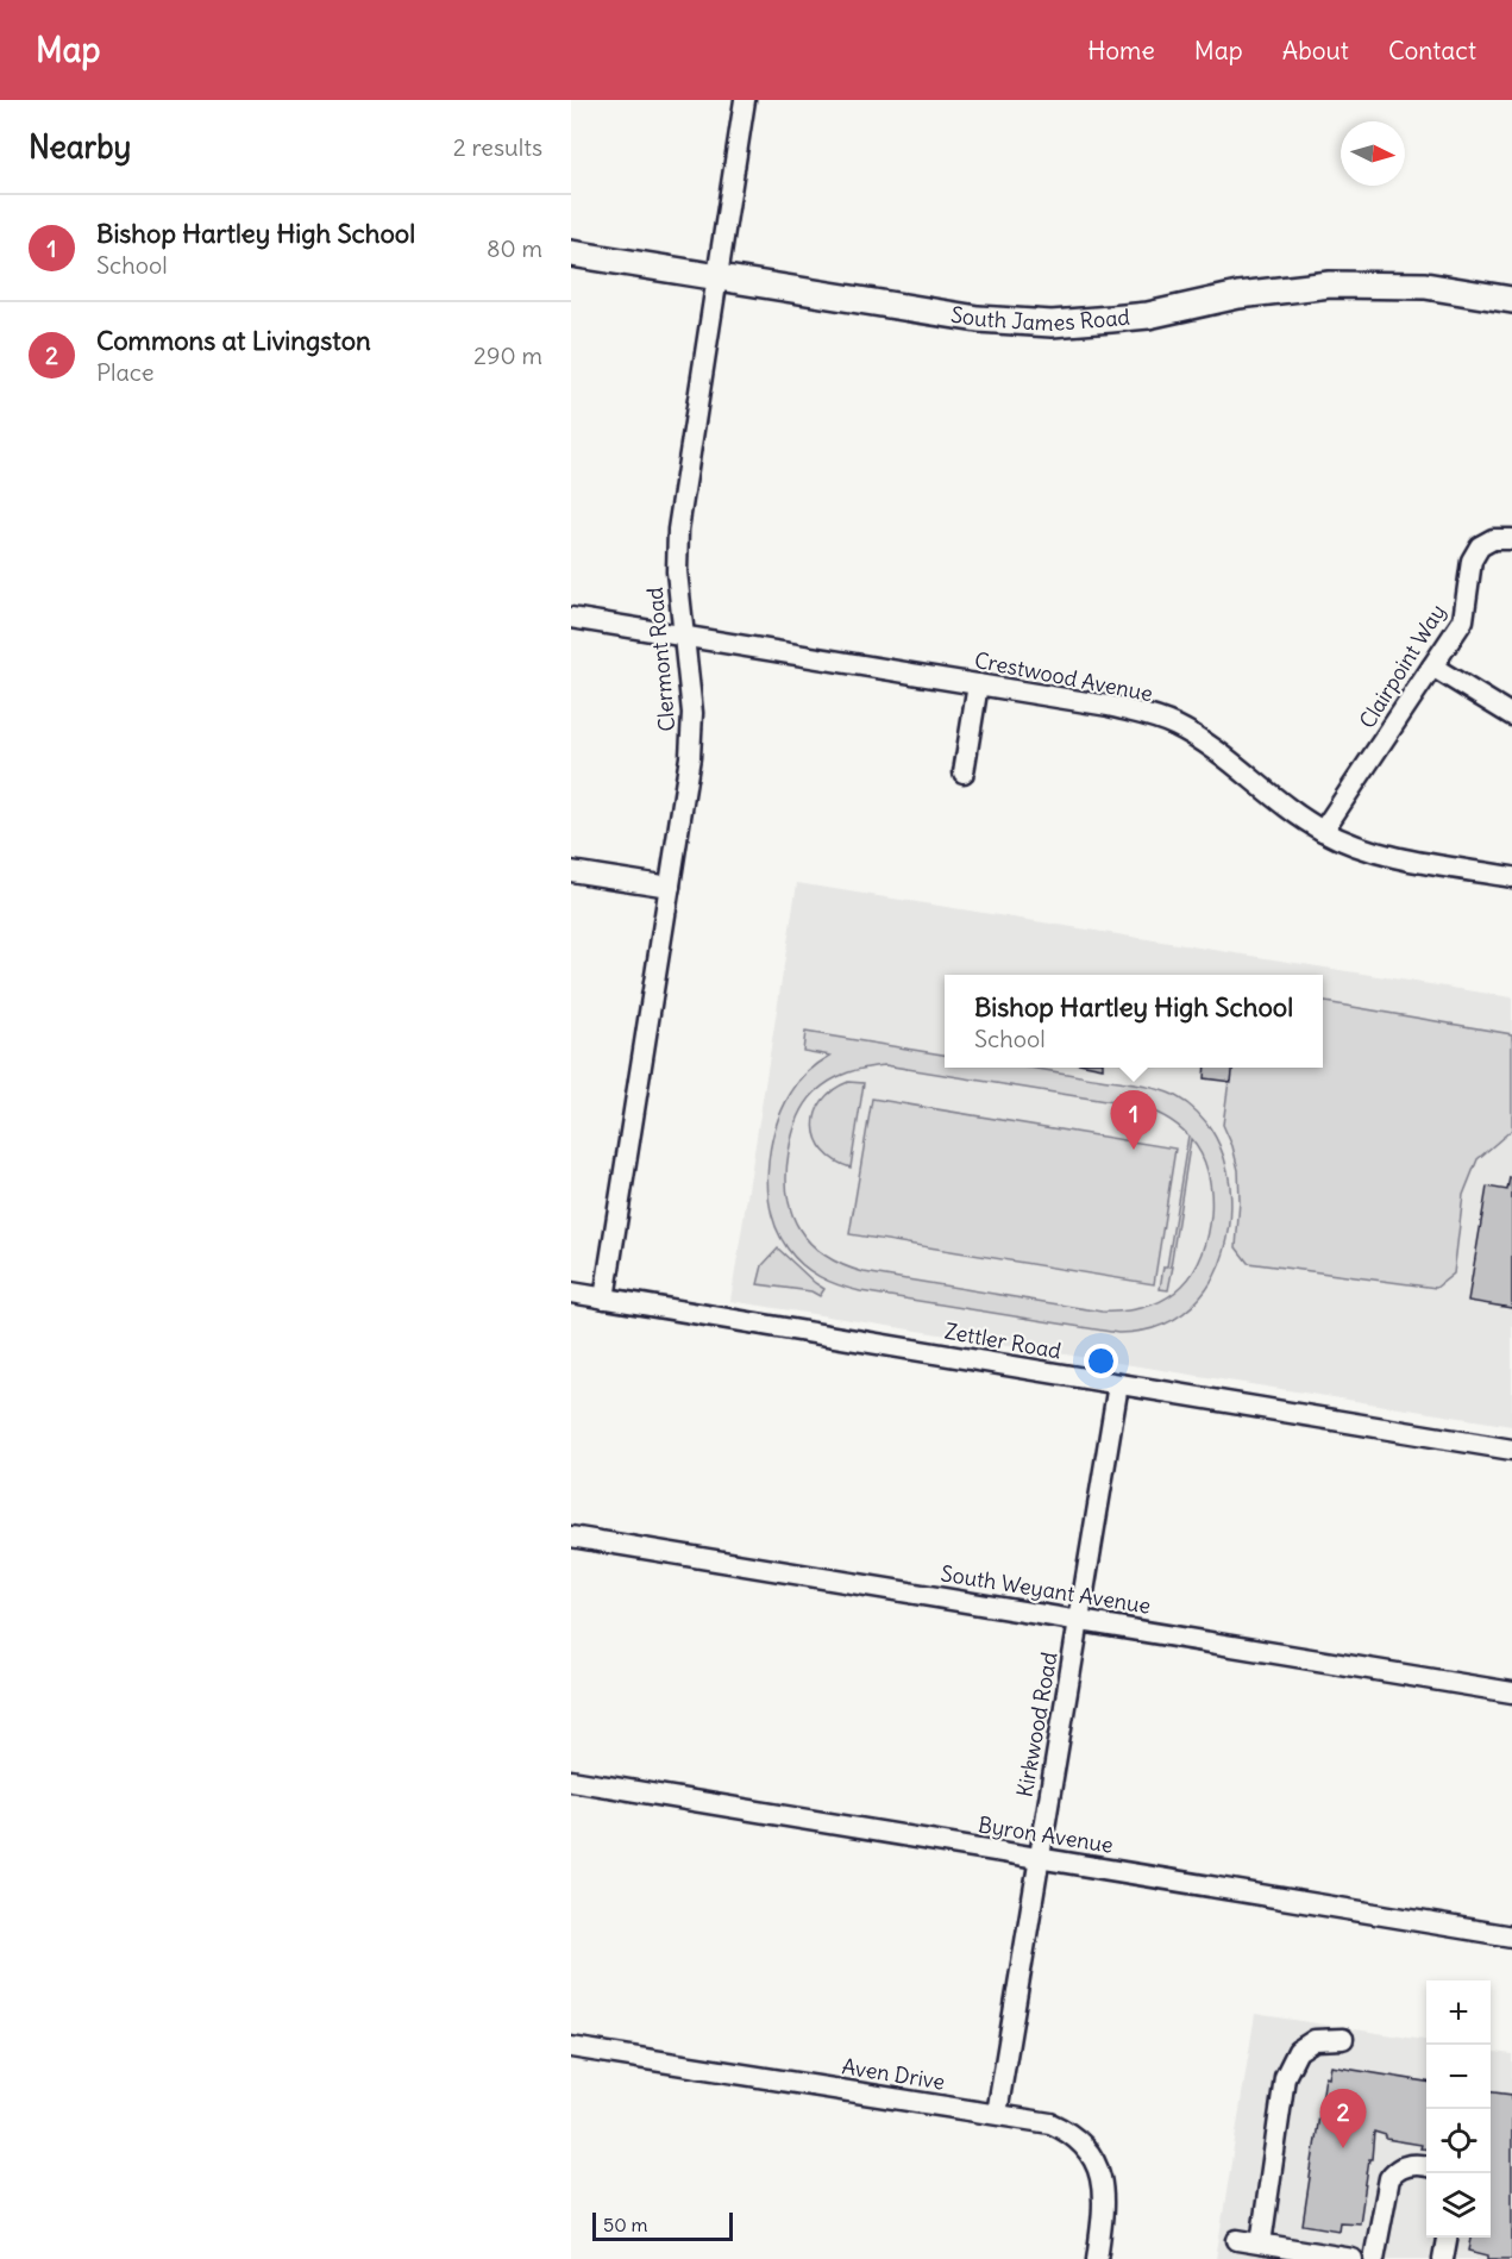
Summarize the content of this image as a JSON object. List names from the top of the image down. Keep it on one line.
{"streets":{"main road":["South James Road"],"street":["Clermont Road","Clairpoint Way","Crestwood Avenue","Zettler Road","South Weyant Avenue","Kirkwood Road","Byron Avenue","Aven Drive"]},"crossings":[["South James Road","Clermont Road"],["Clermont Road","Crestwood Avenue"],["Clermont Road","Zettler Road"],["Clairpoint Way","Crestwood Avenue"],["Zettler Road","Kirkwood Road"],["South Weyant Avenue","Kirkwood Road"],["Kirkwood Road","Byron Avenue"],["Kirkwood Road","Aven Drive"]],"scale_bar":"50 m","north":"right","page":{"header":"Map","nav":["Home","Map","About","Contact"],"heading":["Nearby","2 results"],"list":[{"mark":"1","name":"Bishop Hartley High School","note":"School","value":"80 m"},{"mark":"2","name":"Commons at Livingston","note":"Place","value":"290 m"}],"popup":["Bishop Hartley High School","School"],"pins":["1","2"],"map_buttons":["+","−"],"scale":"50 m"}}
